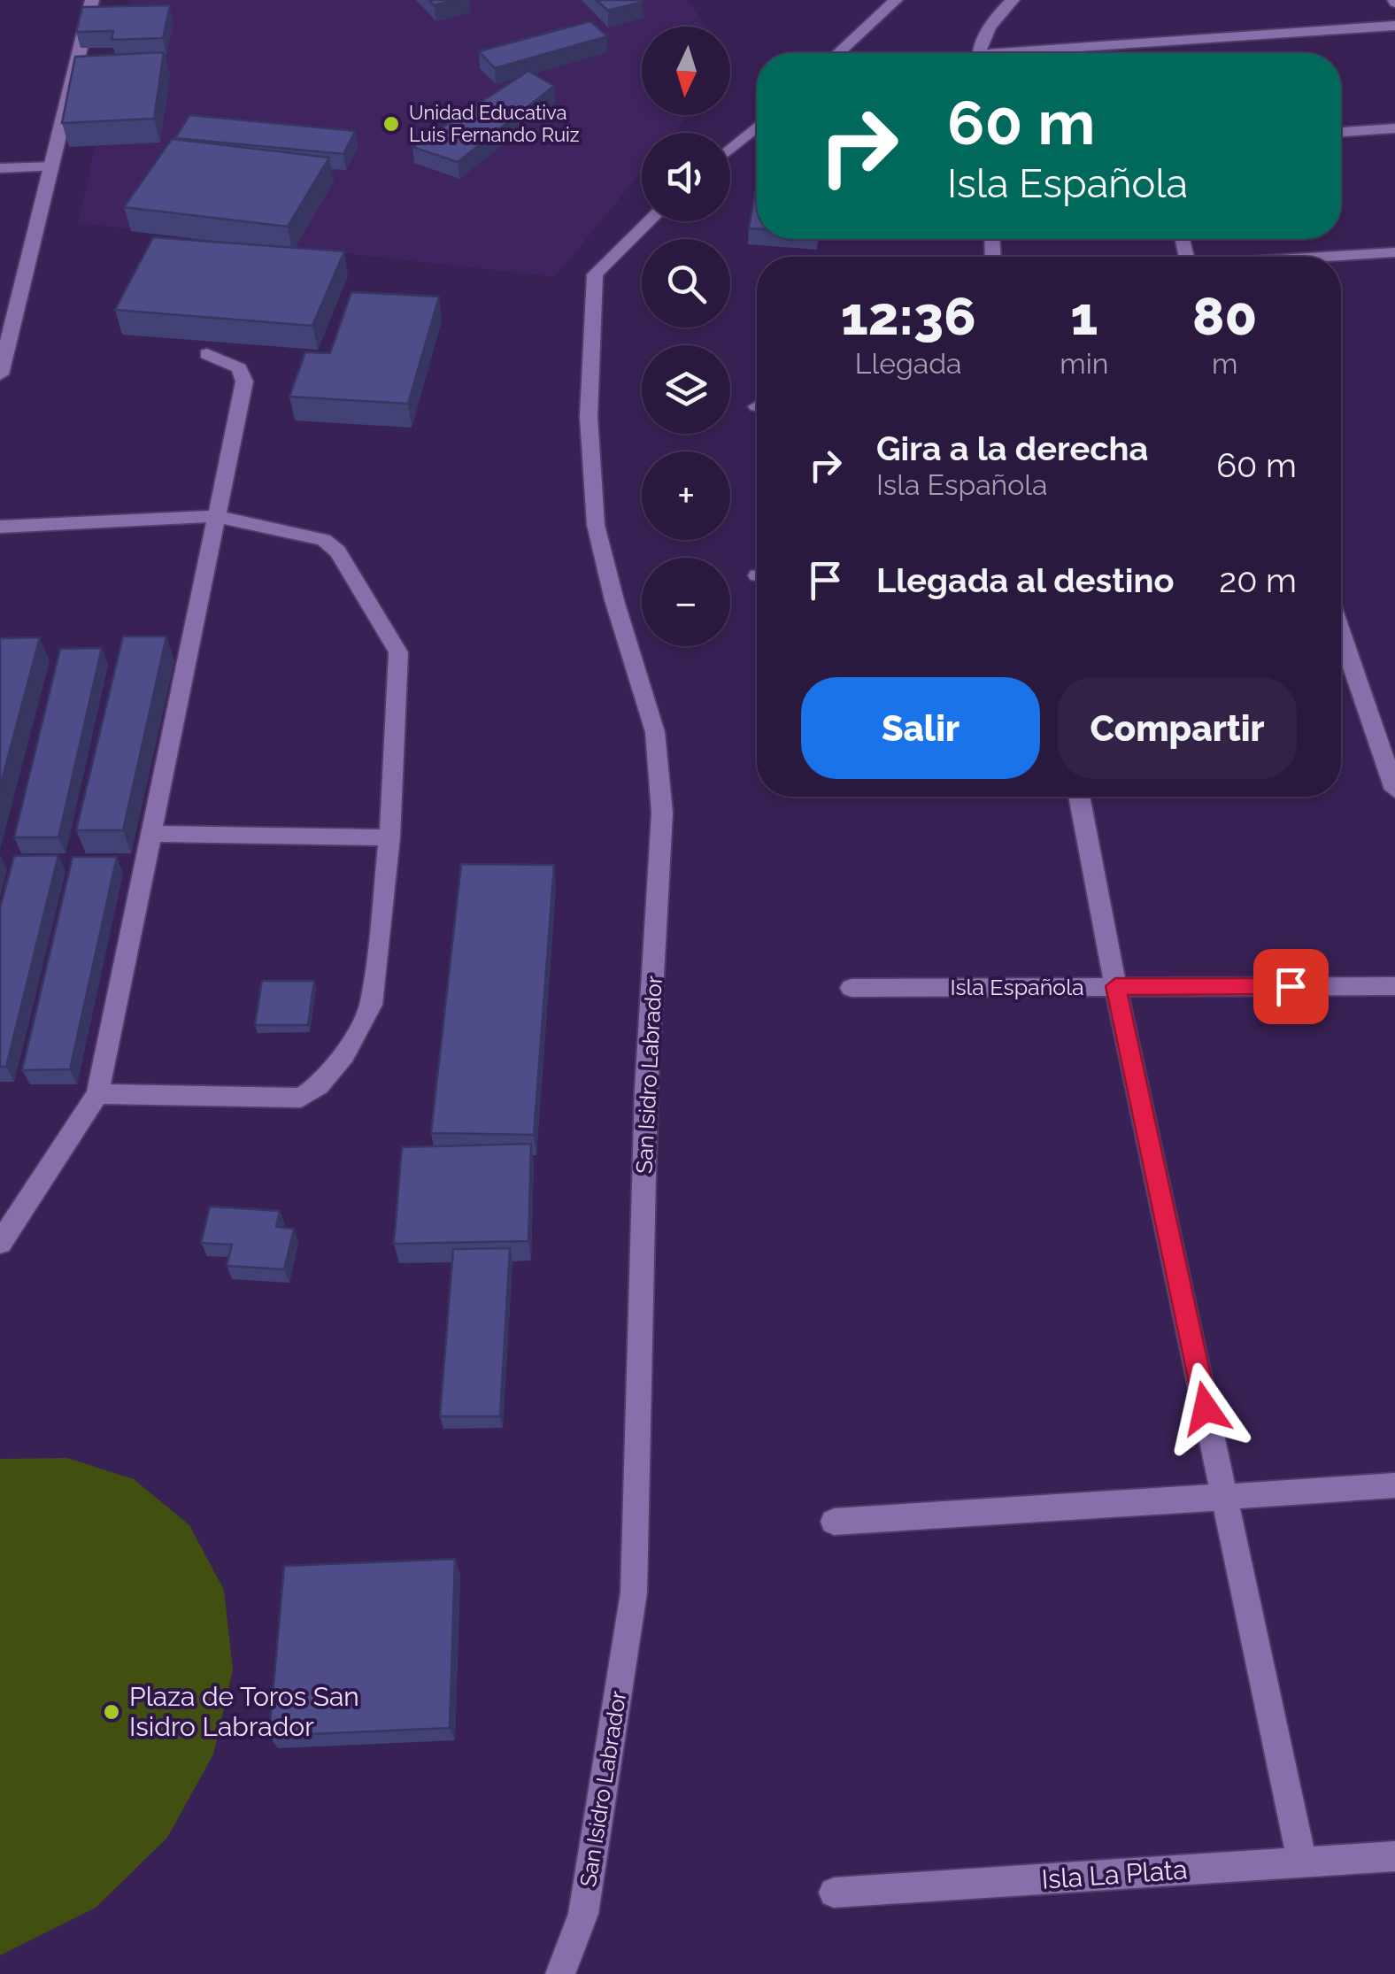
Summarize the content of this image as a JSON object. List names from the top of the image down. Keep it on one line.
{"streets":{"street":["Isla Española","San Isidro Labrador","Isla La Plata"]},"places":["Unidad Educativa Luis Fernando Ruiz","Plaza de Toros San Isidro Labrador"],"north":"bottom","page":{"map_buttons":["+","−"],"turn":["60 m","Isla Española"],"eta":["12:36","Llegada","1","min","80","m"],"list":[{"name":"Gira a la derecha","note":"Isla Española","value":"60 m"},{"name":"Llegada al destino","value":"20 m"}],"buttons":["Salir","Compartir"]}}
